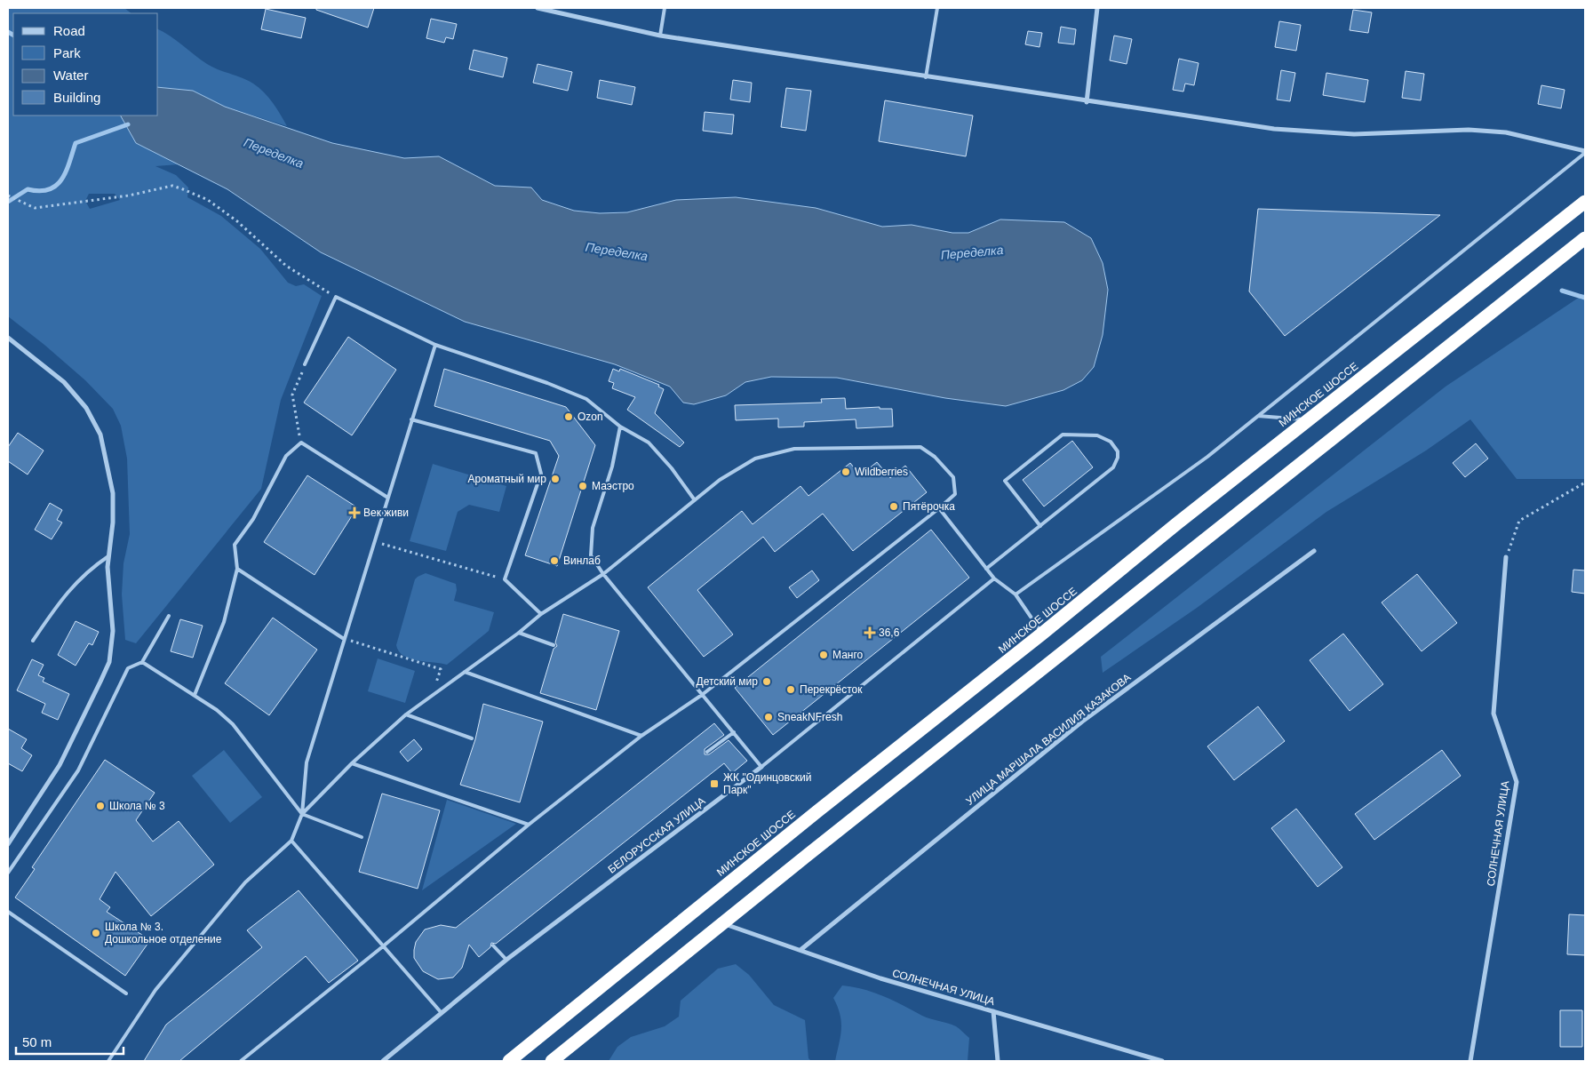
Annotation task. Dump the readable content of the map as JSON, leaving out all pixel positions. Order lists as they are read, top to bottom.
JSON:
{
  "streets": {
    "highway": ["МИНСКОЕ ШОССЕ"],
    "street": ["УЛИЦА МАРШАЛА ВАСИЛИЯ КАЗАКОВА", "СОЛНЕЧНАЯ УЛИЦА", "БЕЛОРУССКАЯ УЛИЦА"]
  },
  "crossings": [
    ["УЛИЦА МАРШАЛА ВАСИЛИЯ КАЗАКОВА", "СОЛНЕЧНАЯ УЛИЦА"]
  ],
  "water": ["Переделка"],
  "places": {
    "other": [
      "Ozon",
      "Wildberries",
      "Ароматный мир",
      "Маэстро",
      "Пятёрочка",
      "Винлаб",
      "Манго",
      "Детский мир",
      "Перекрёсток",
      "SneakNFresh",
      "Школа № 3",
      "Школа № 3. Дошкольное отделение"
    ],
    "health": ["Век живи", "36,6"],
    "transit": ["ЖК \"Одинцовский Парк\""]
  },
  "legend": [
    "Road",
    "Park",
    "Water",
    "Building"
  ],
  "scale_bar": "50 m"
}
